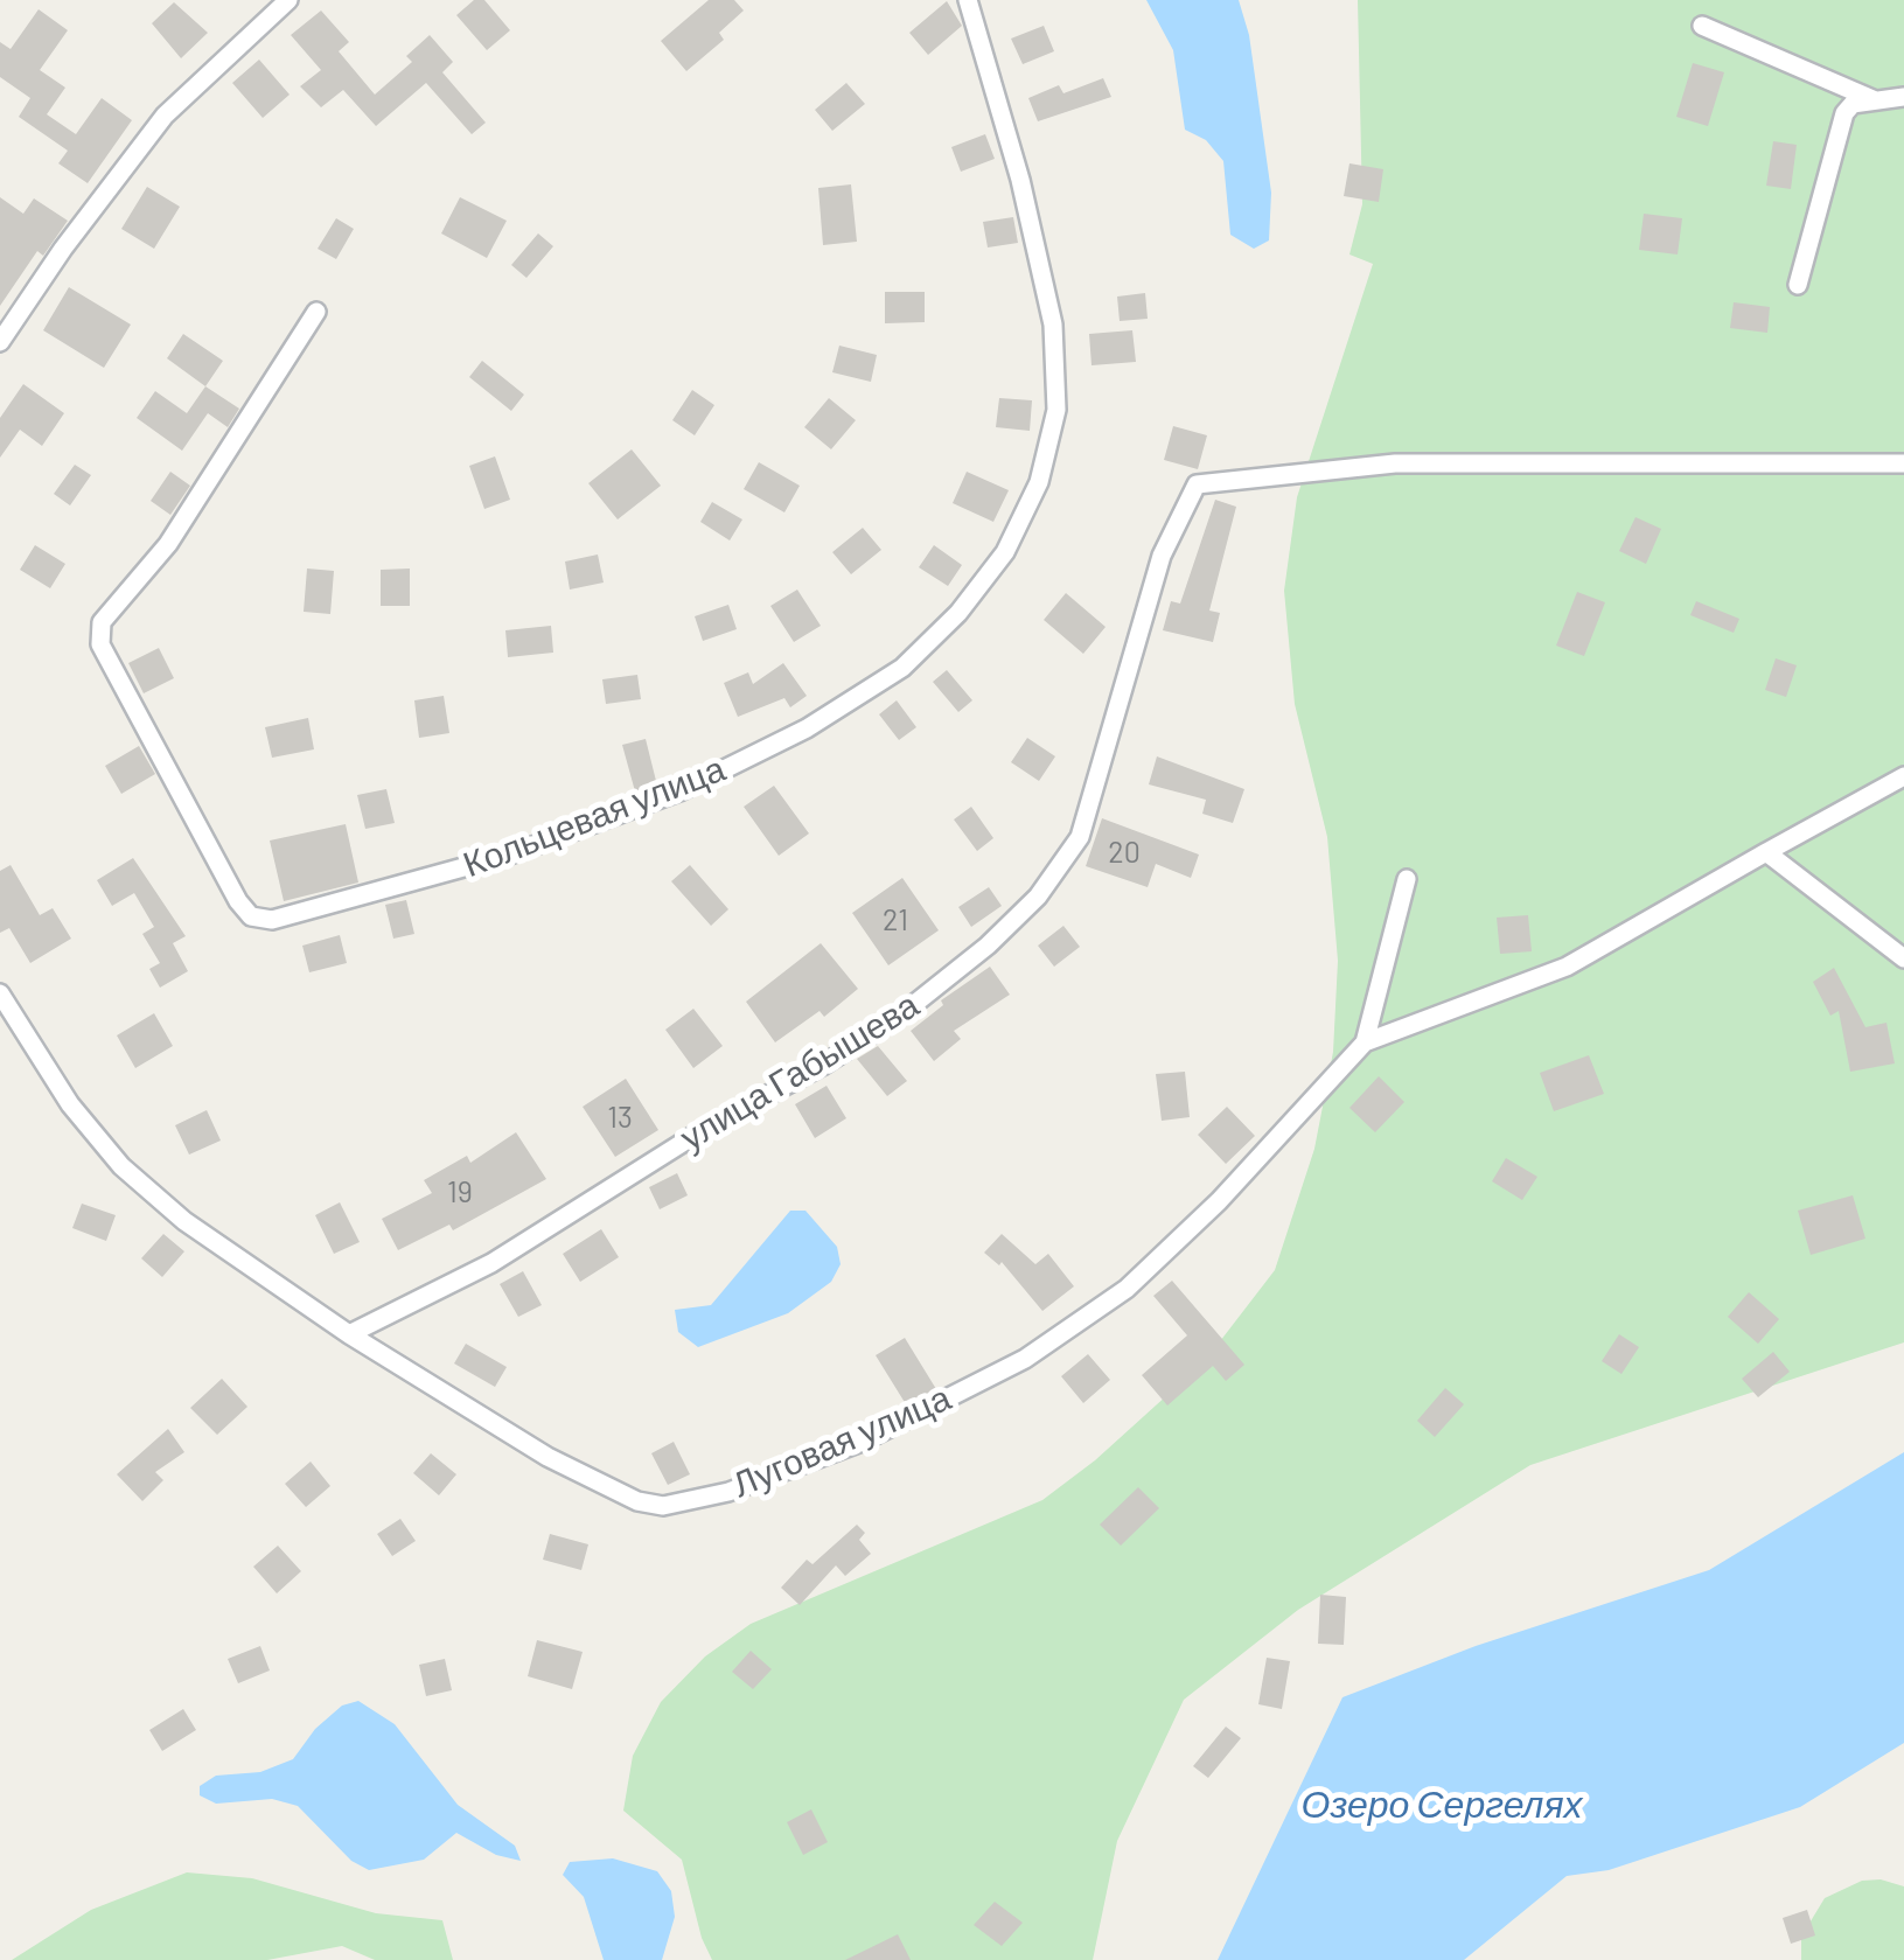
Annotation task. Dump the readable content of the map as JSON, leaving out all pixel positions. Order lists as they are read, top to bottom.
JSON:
{
  "streets": {
    "street": ["Кольцевая улица", "улица Габышева", "Луговая улица"]
  },
  "crossings": [
    ["улица Габышева", "Луговая улица"]
  ],
  "water": ["Озеро Сергелях"],
  "house_numbers": [
    "20",
    "21",
    "13",
    "19"
  ]
}
